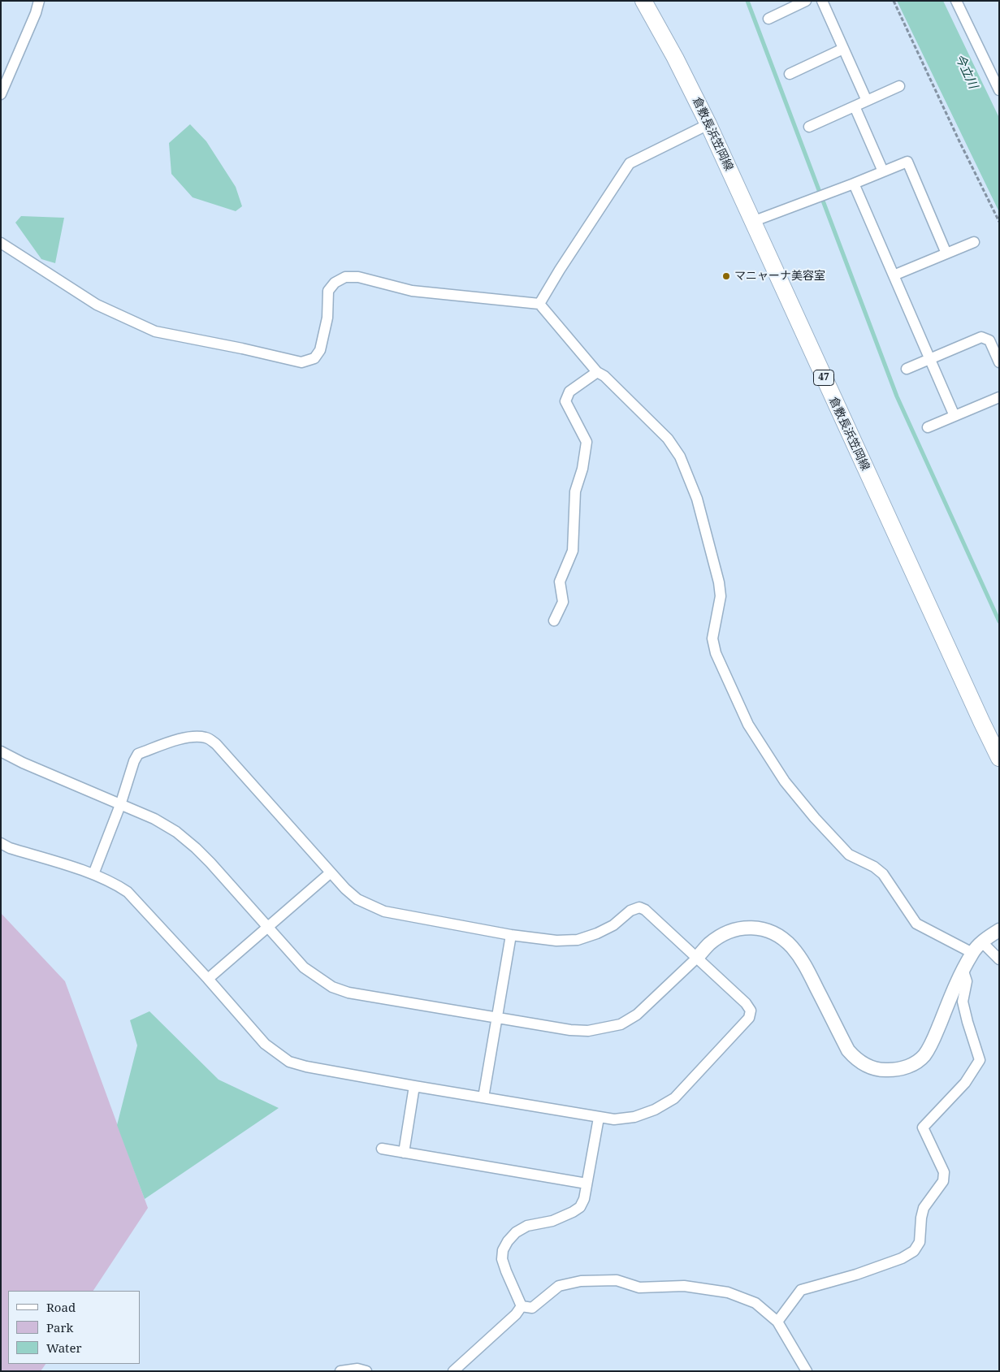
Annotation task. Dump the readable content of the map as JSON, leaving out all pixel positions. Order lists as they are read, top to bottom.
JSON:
{
  "streets": {
    "main road": ["倉敷長浜笠岡線", "47"]
  },
  "water": ["今立川"],
  "places": ["マニャーナ美容室"],
  "legend": ["Road", "Park", "Water"]
}
